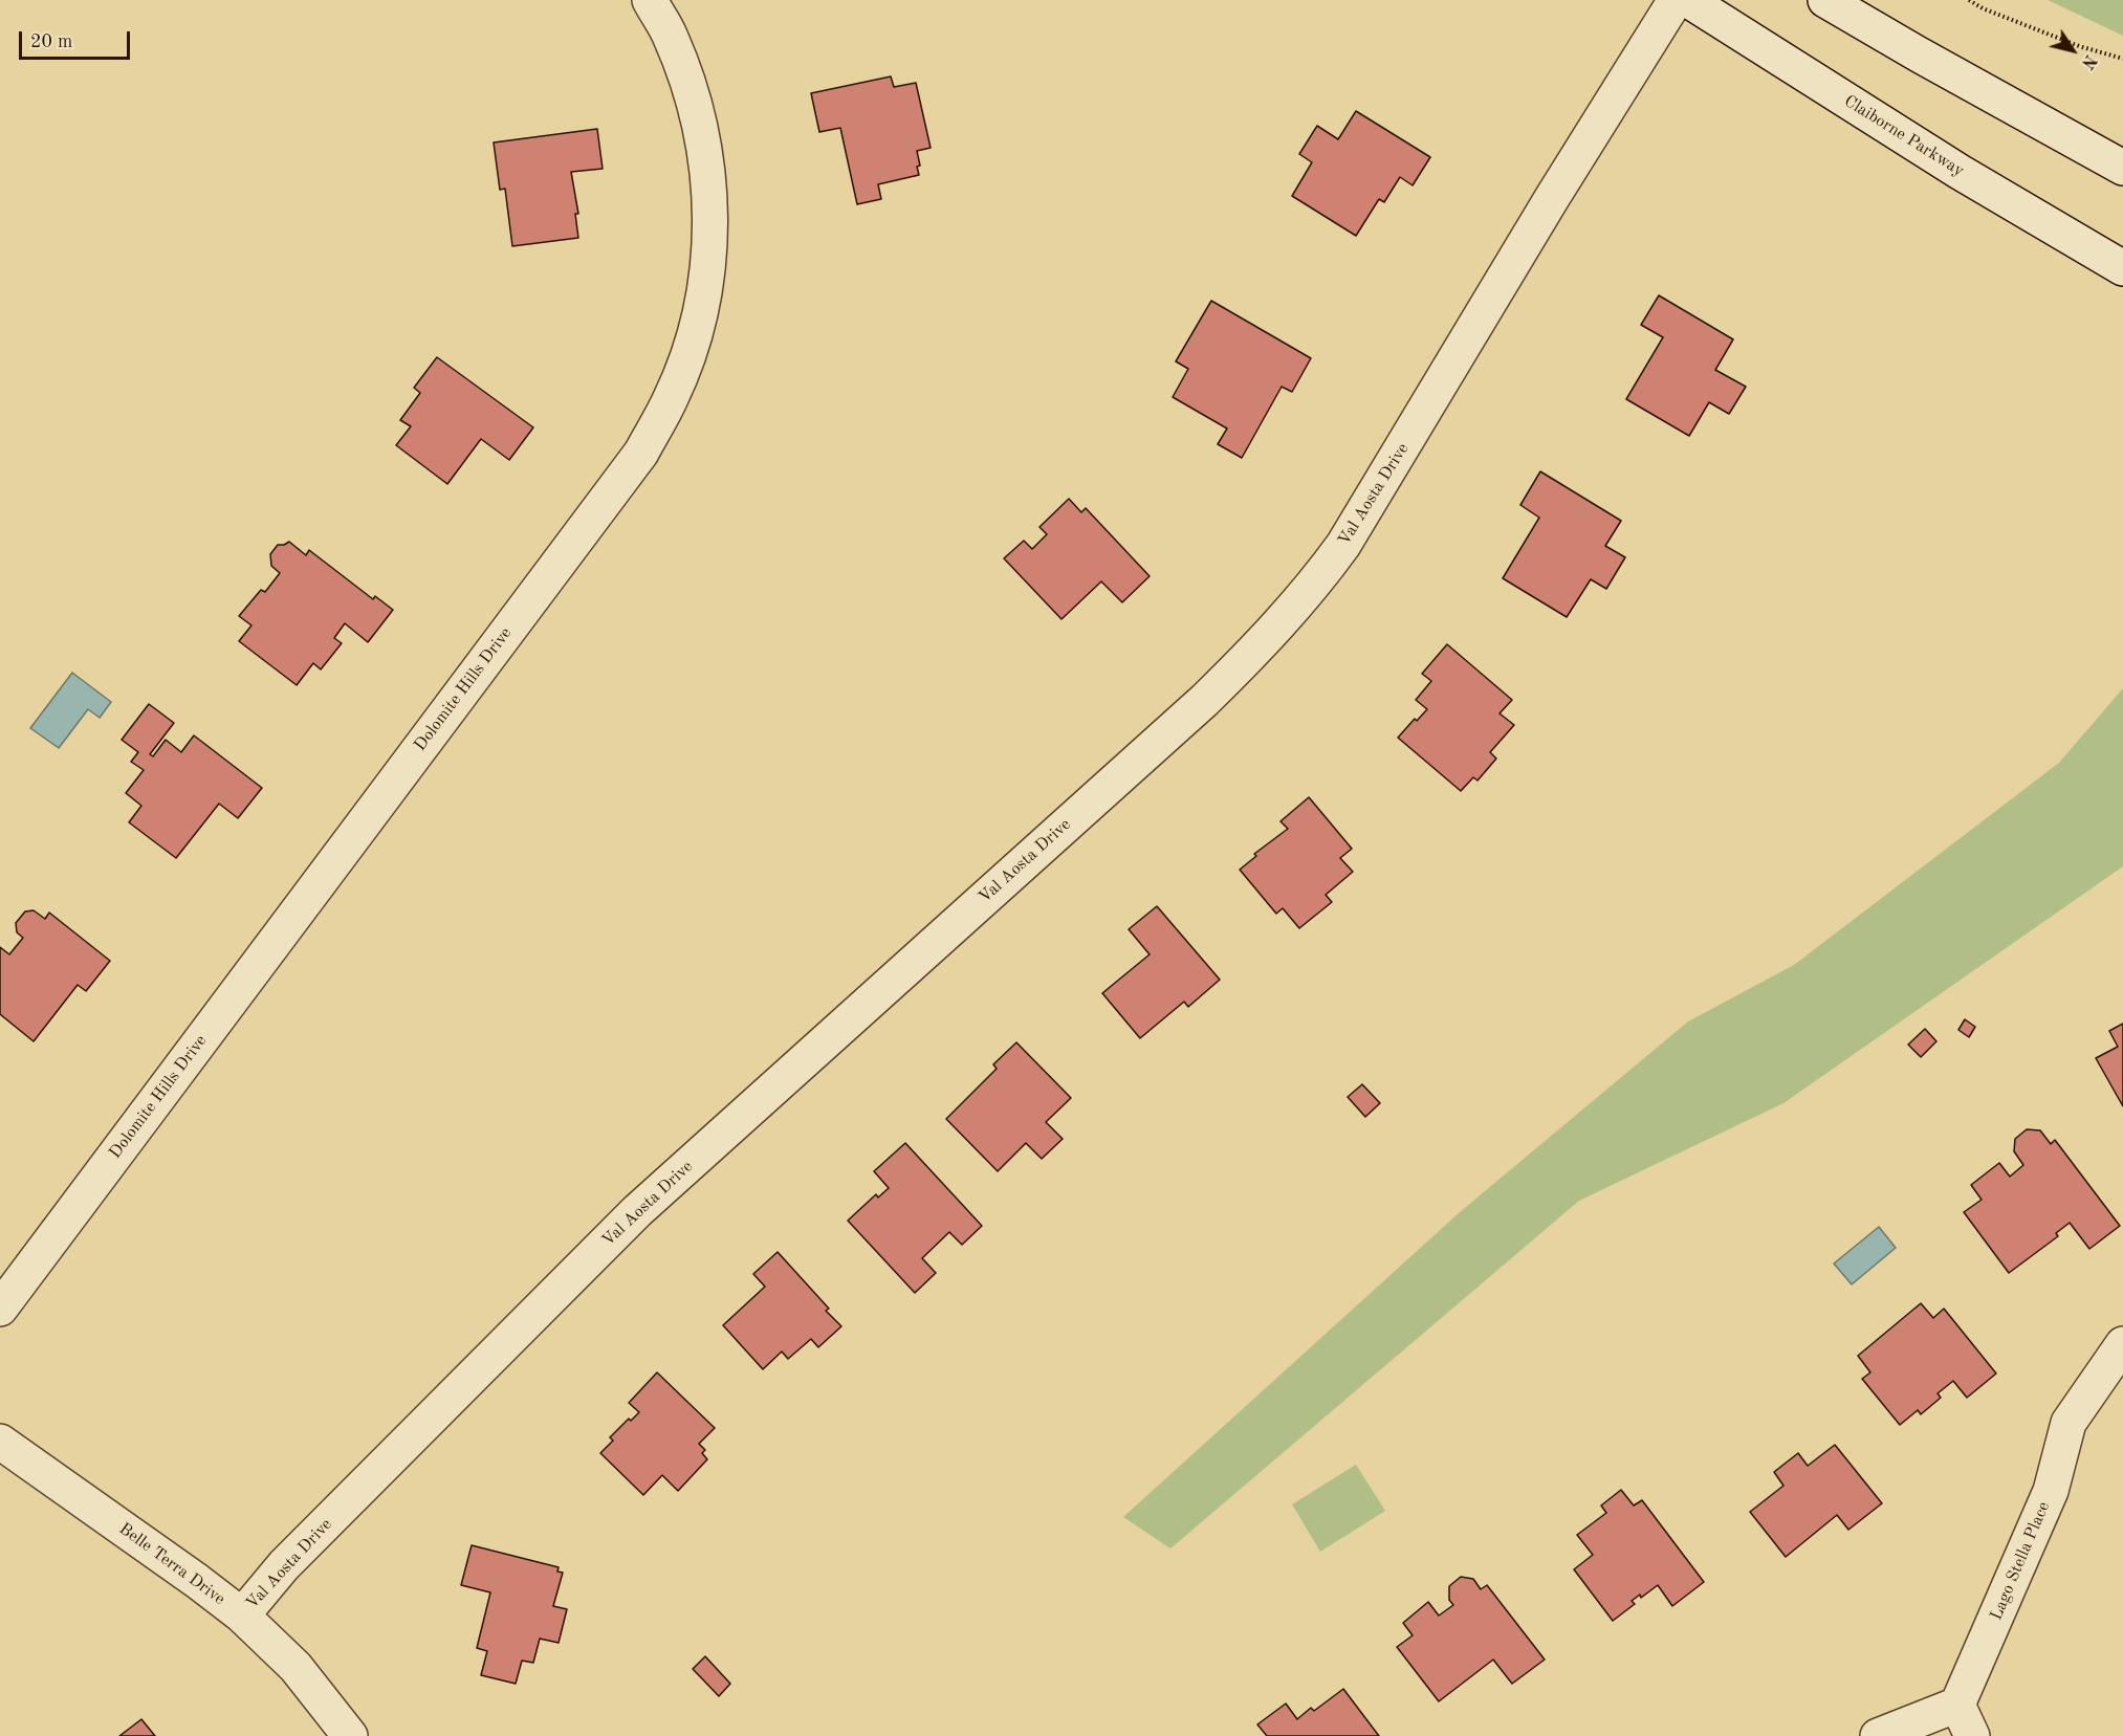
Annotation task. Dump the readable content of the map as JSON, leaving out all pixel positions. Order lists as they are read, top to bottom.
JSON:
{
  "streets": {
    "street": [
      "Claiborne Parkway",
      "Val Aosta Drive",
      "Dolomite Hills Drive",
      "Lago Stella Place",
      "Belle Terra Drive"
    ]
  },
  "crossings": [
    ["Val Aosta Drive", "Belle Terra Drive"]
  ],
  "scale_bar": "20 m",
  "north": "bottom right"
}
